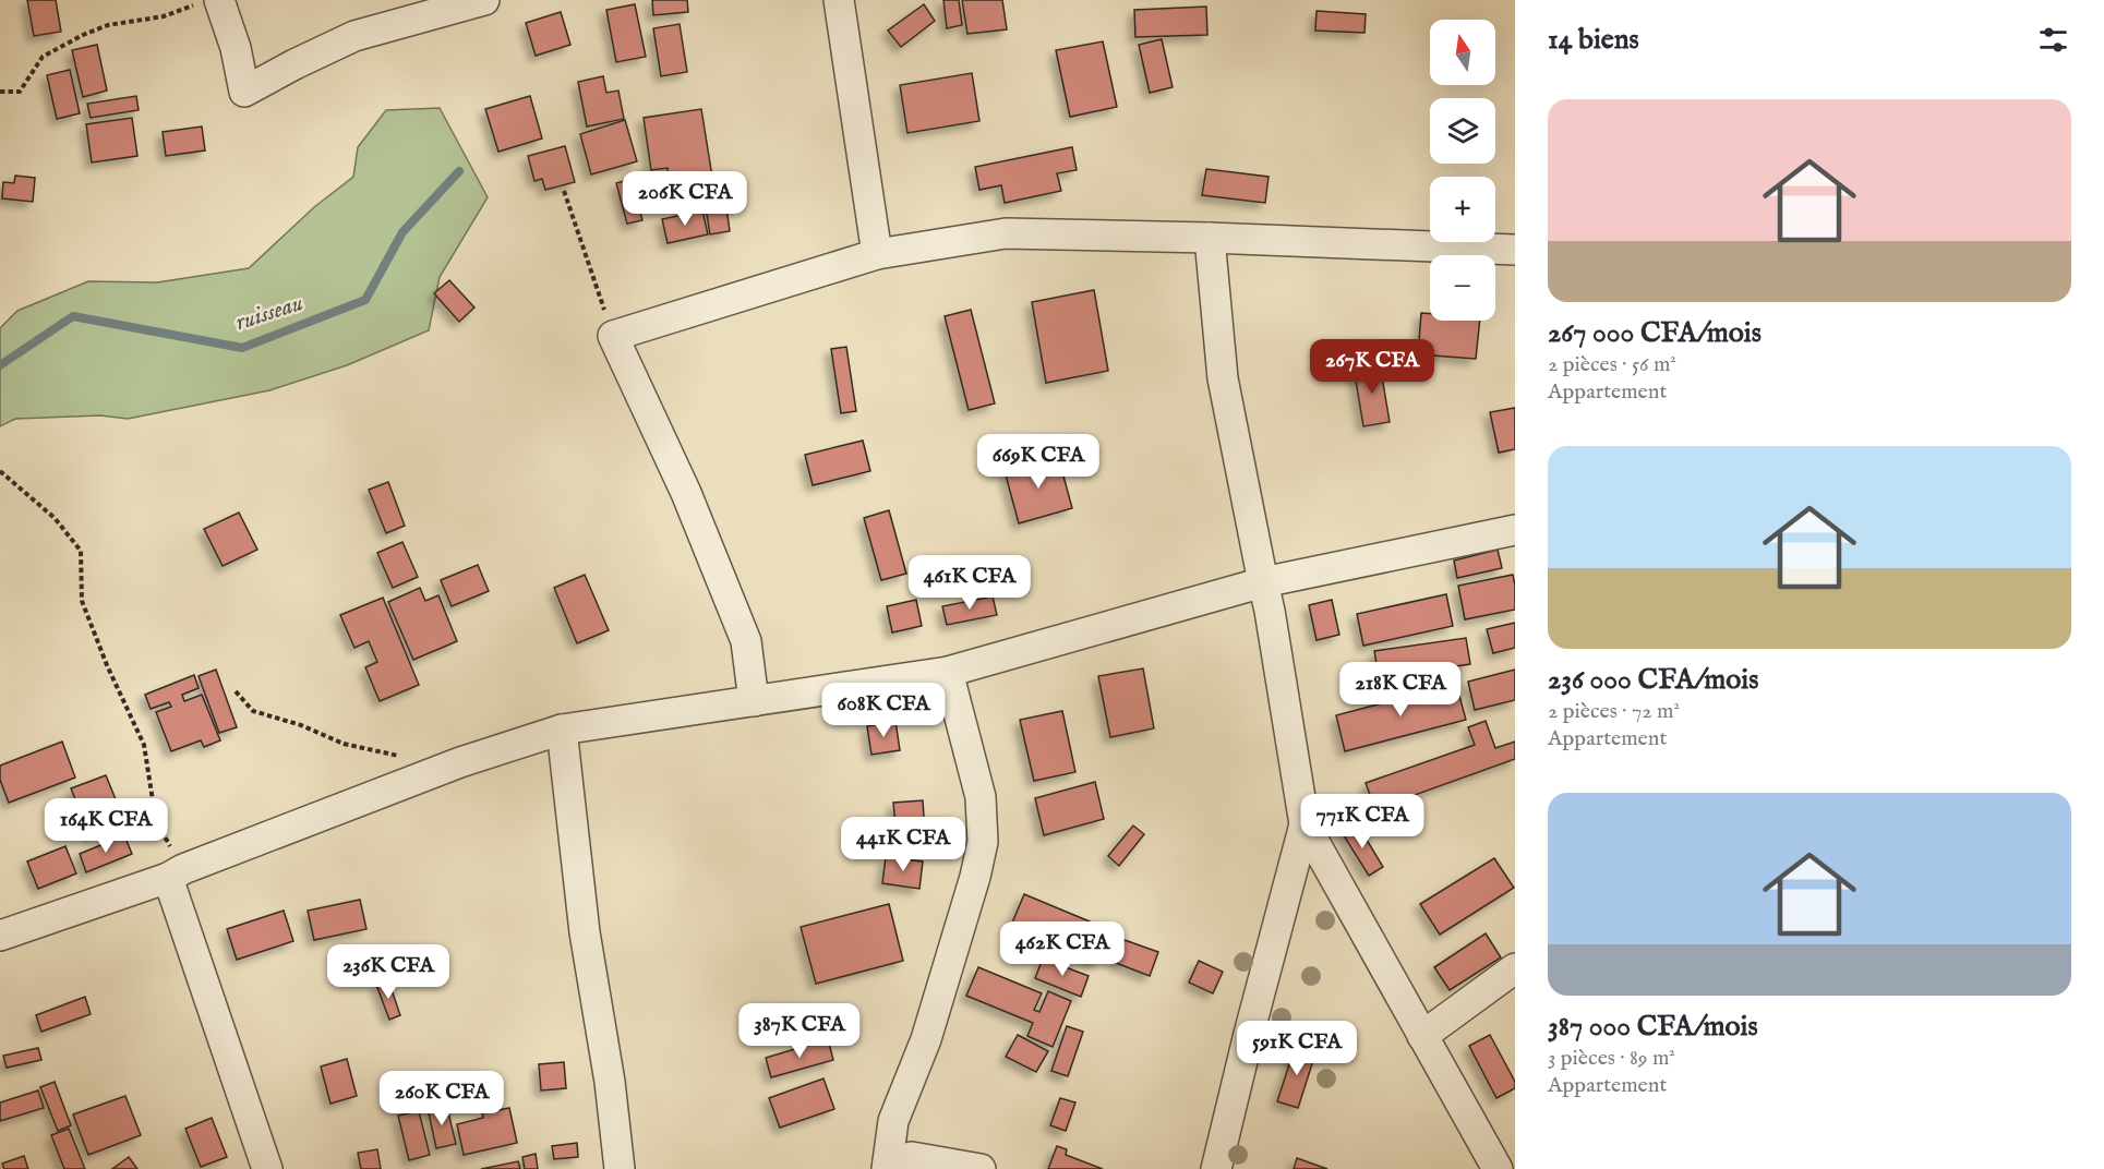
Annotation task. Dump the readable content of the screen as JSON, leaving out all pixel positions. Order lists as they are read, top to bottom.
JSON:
{
  "water": ["ruisseau"],
  "north": "top",
  "page": {
    "heading": "14 biens",
    "map_buttons": ["+", "−"],
    "list": [
      {
        "name": "267 000 CFA/mois",
        "note": "2 pièces · 56 m² · Appartement"
      },
      {
        "name": "236 000 CFA/mois",
        "note": "2 pièces · 72 m² · Appartement"
      },
      {
        "name": "387 000 CFA/mois",
        "note": "3 pièces · 89 m² · Appartement"
      }
    ],
    "price": [
      "206K CFA",
      "267K CFA",
      "669K CFA",
      "461K CFA",
      "218K CFA",
      "608K CFA",
      "771K CFA",
      "164K CFA",
      "441K CFA",
      "462K CFA",
      "236K CFA",
      "387K CFA",
      "591K CFA",
      "260K CFA"
    ]
  }
}
